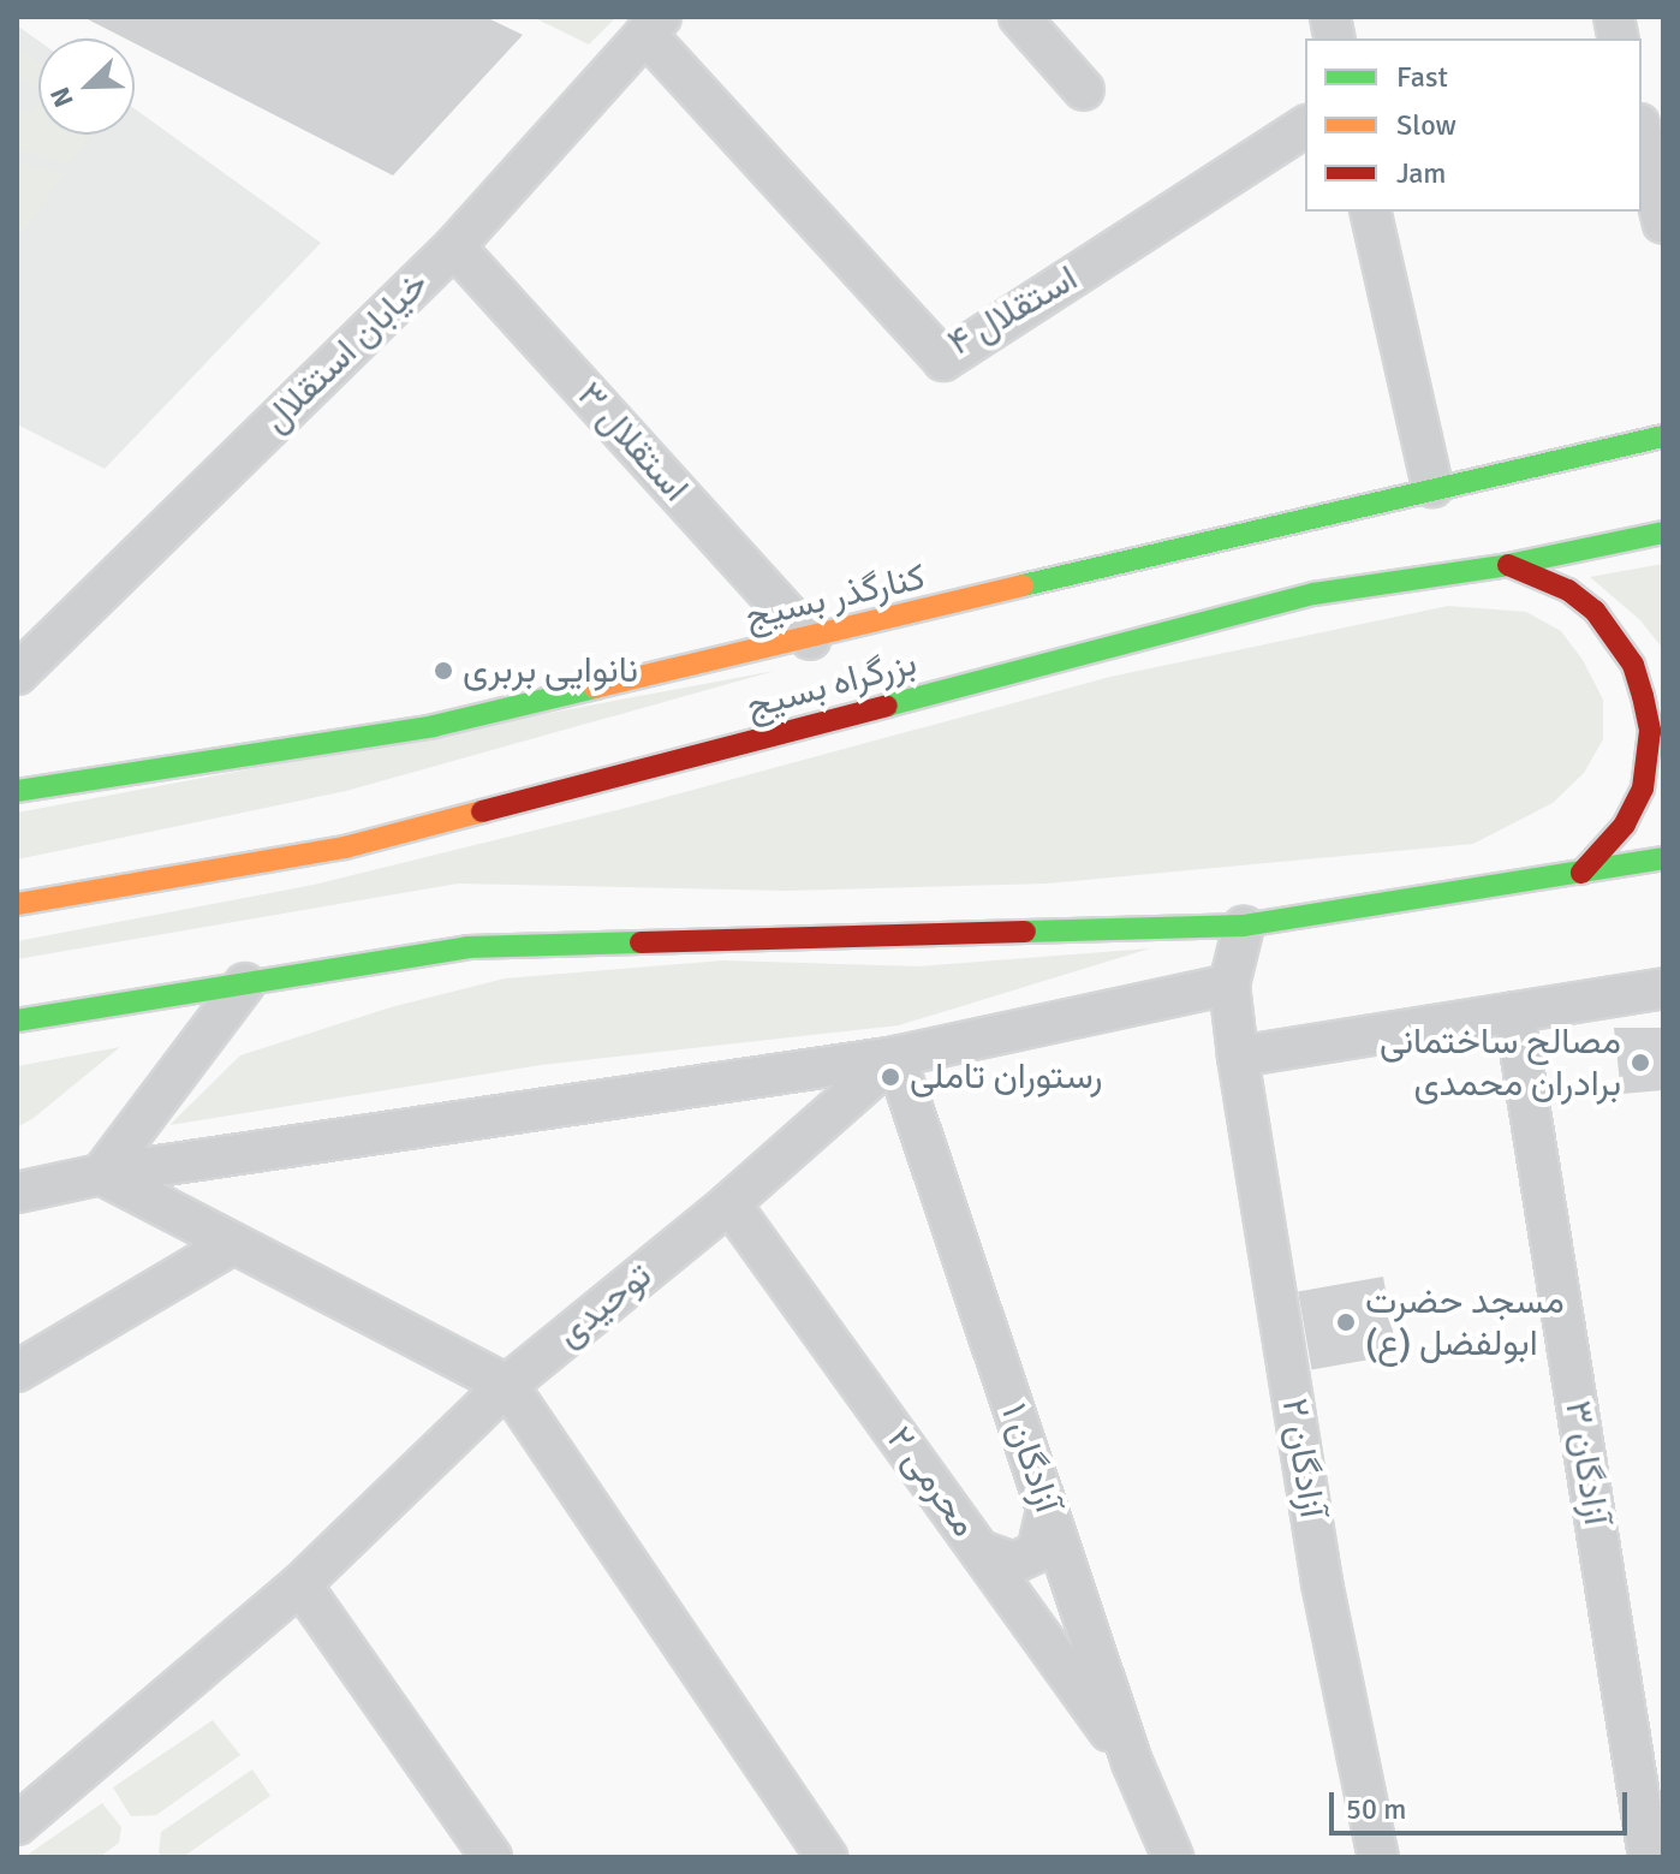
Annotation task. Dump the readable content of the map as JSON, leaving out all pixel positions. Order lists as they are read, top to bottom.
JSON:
{
  "streets": {
    "main road": ["کنارگذر بسیج", "بزرگراه بسیج"],
    "street": [
      "استقلال ۴",
      "خیابان استقلال",
      "استقلال ۳",
      "توحیدی",
      "آزادگان ۱",
      "آزادگان ۲",
      "آزادگان ۳",
      "محرمی ۲"
    ]
  },
  "crossings": [
    ["استقلال ۴", "خیابان استقلال"],
    ["خیابان استقلال", "استقلال ۳"],
    ["استقلال ۳", "کنارگذر بسیج"],
    ["توحیدی", "آزادگان ۱"],
    ["توحیدی", "آزادگان ۲"],
    ["توحیدی", "محرمی ۲"],
    ["آزادگان ۱", "محرمی ۲"]
  ],
  "places": [
    "نانوایی بربری",
    "مصالح ساختمانی برادران محمدی",
    "رستوران تاملی",
    "مسجد حضرت ابولفضل (ع)"
  ],
  "legend": ["Fast", "Slow", "Jam"],
  "scale_bar": "50 m",
  "north": "bottom left"
}
